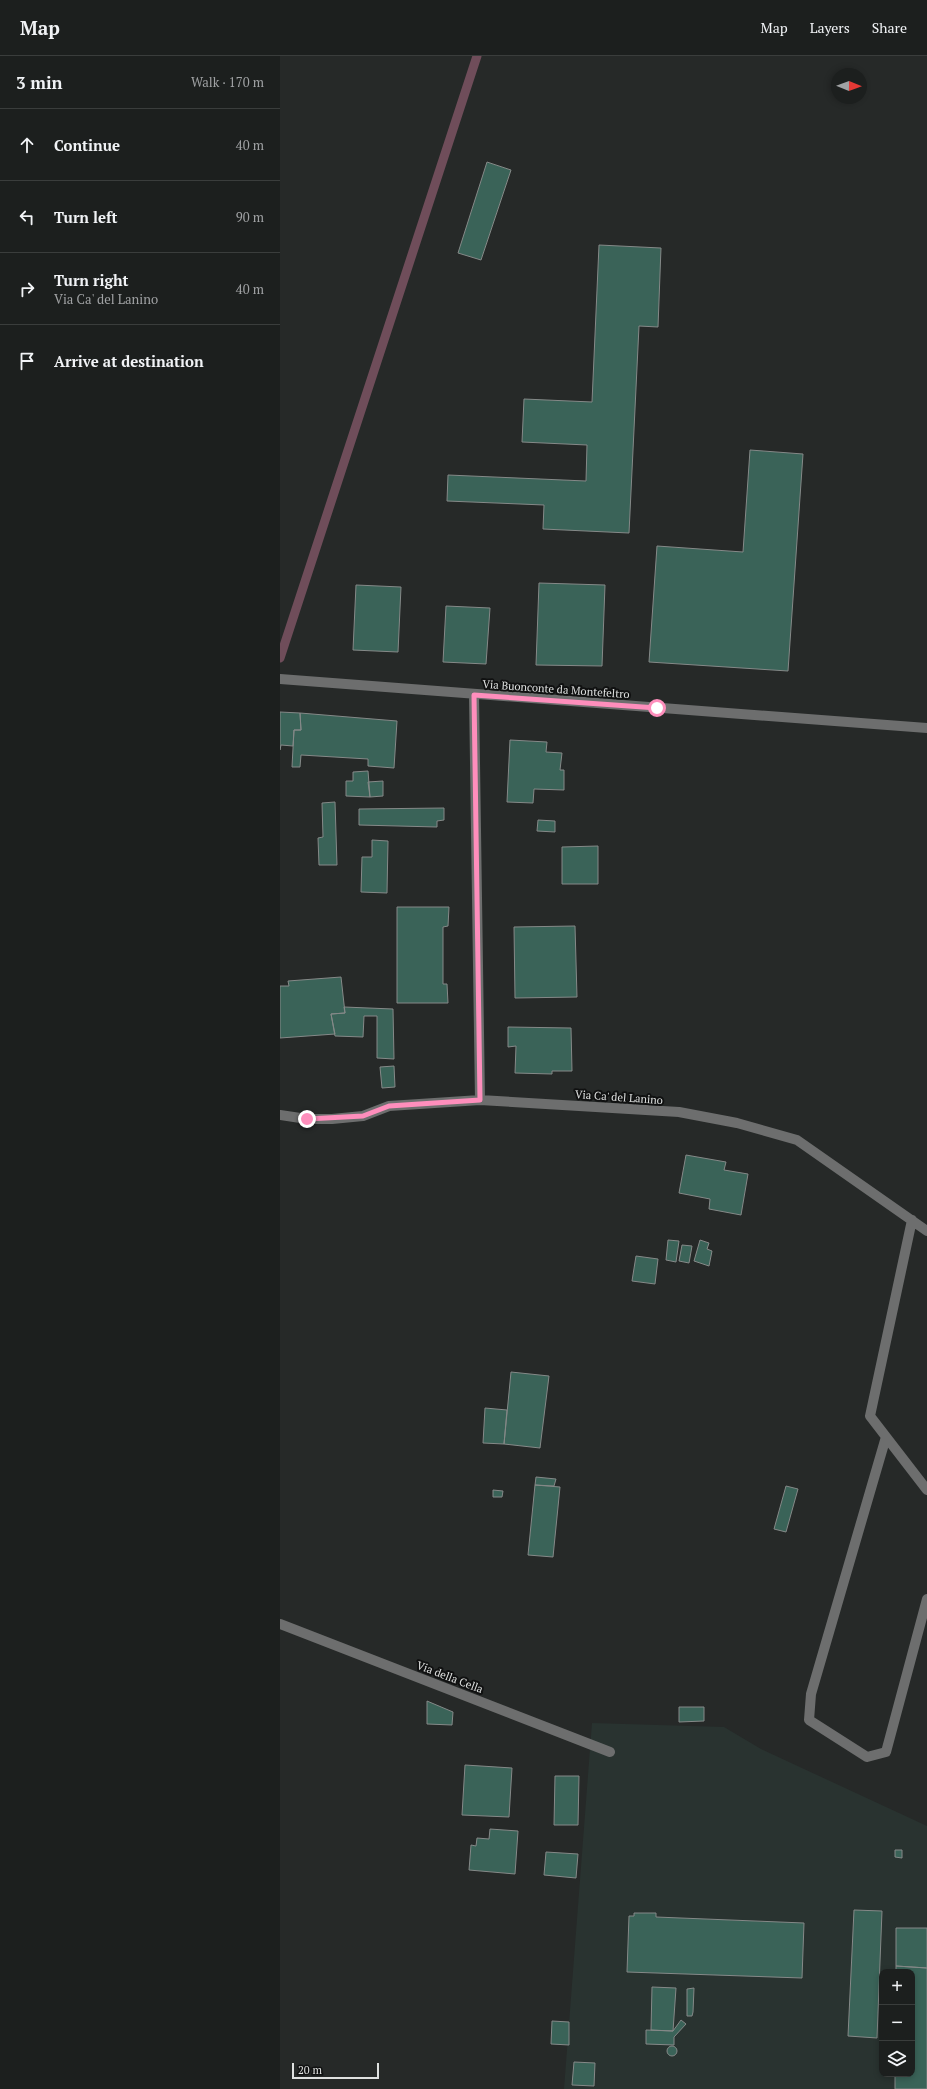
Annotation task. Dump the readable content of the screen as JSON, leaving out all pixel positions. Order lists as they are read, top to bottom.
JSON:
{
  "streets": {
    "street": ["Via Buonconte da Montefeltro", "Via Ca' del Lanino", "Via della Cella"]
  },
  "scale_bar": "20 m",
  "north": "right",
  "page": {
    "header": "Map",
    "nav": ["Map", "Layers", "Share"],
    "heading": ["3 min", "Walk · 170 m"],
    "list": [
      ["Continue", "40 m"],
      ["Turn left", "90 m"],
      ["Turn right", "Via Ca' del Lanino", "40 m"],
      "Arrive at destination"
    ],
    "map_buttons": ["+", "−"],
    "scale": "20 m"
  }
}
